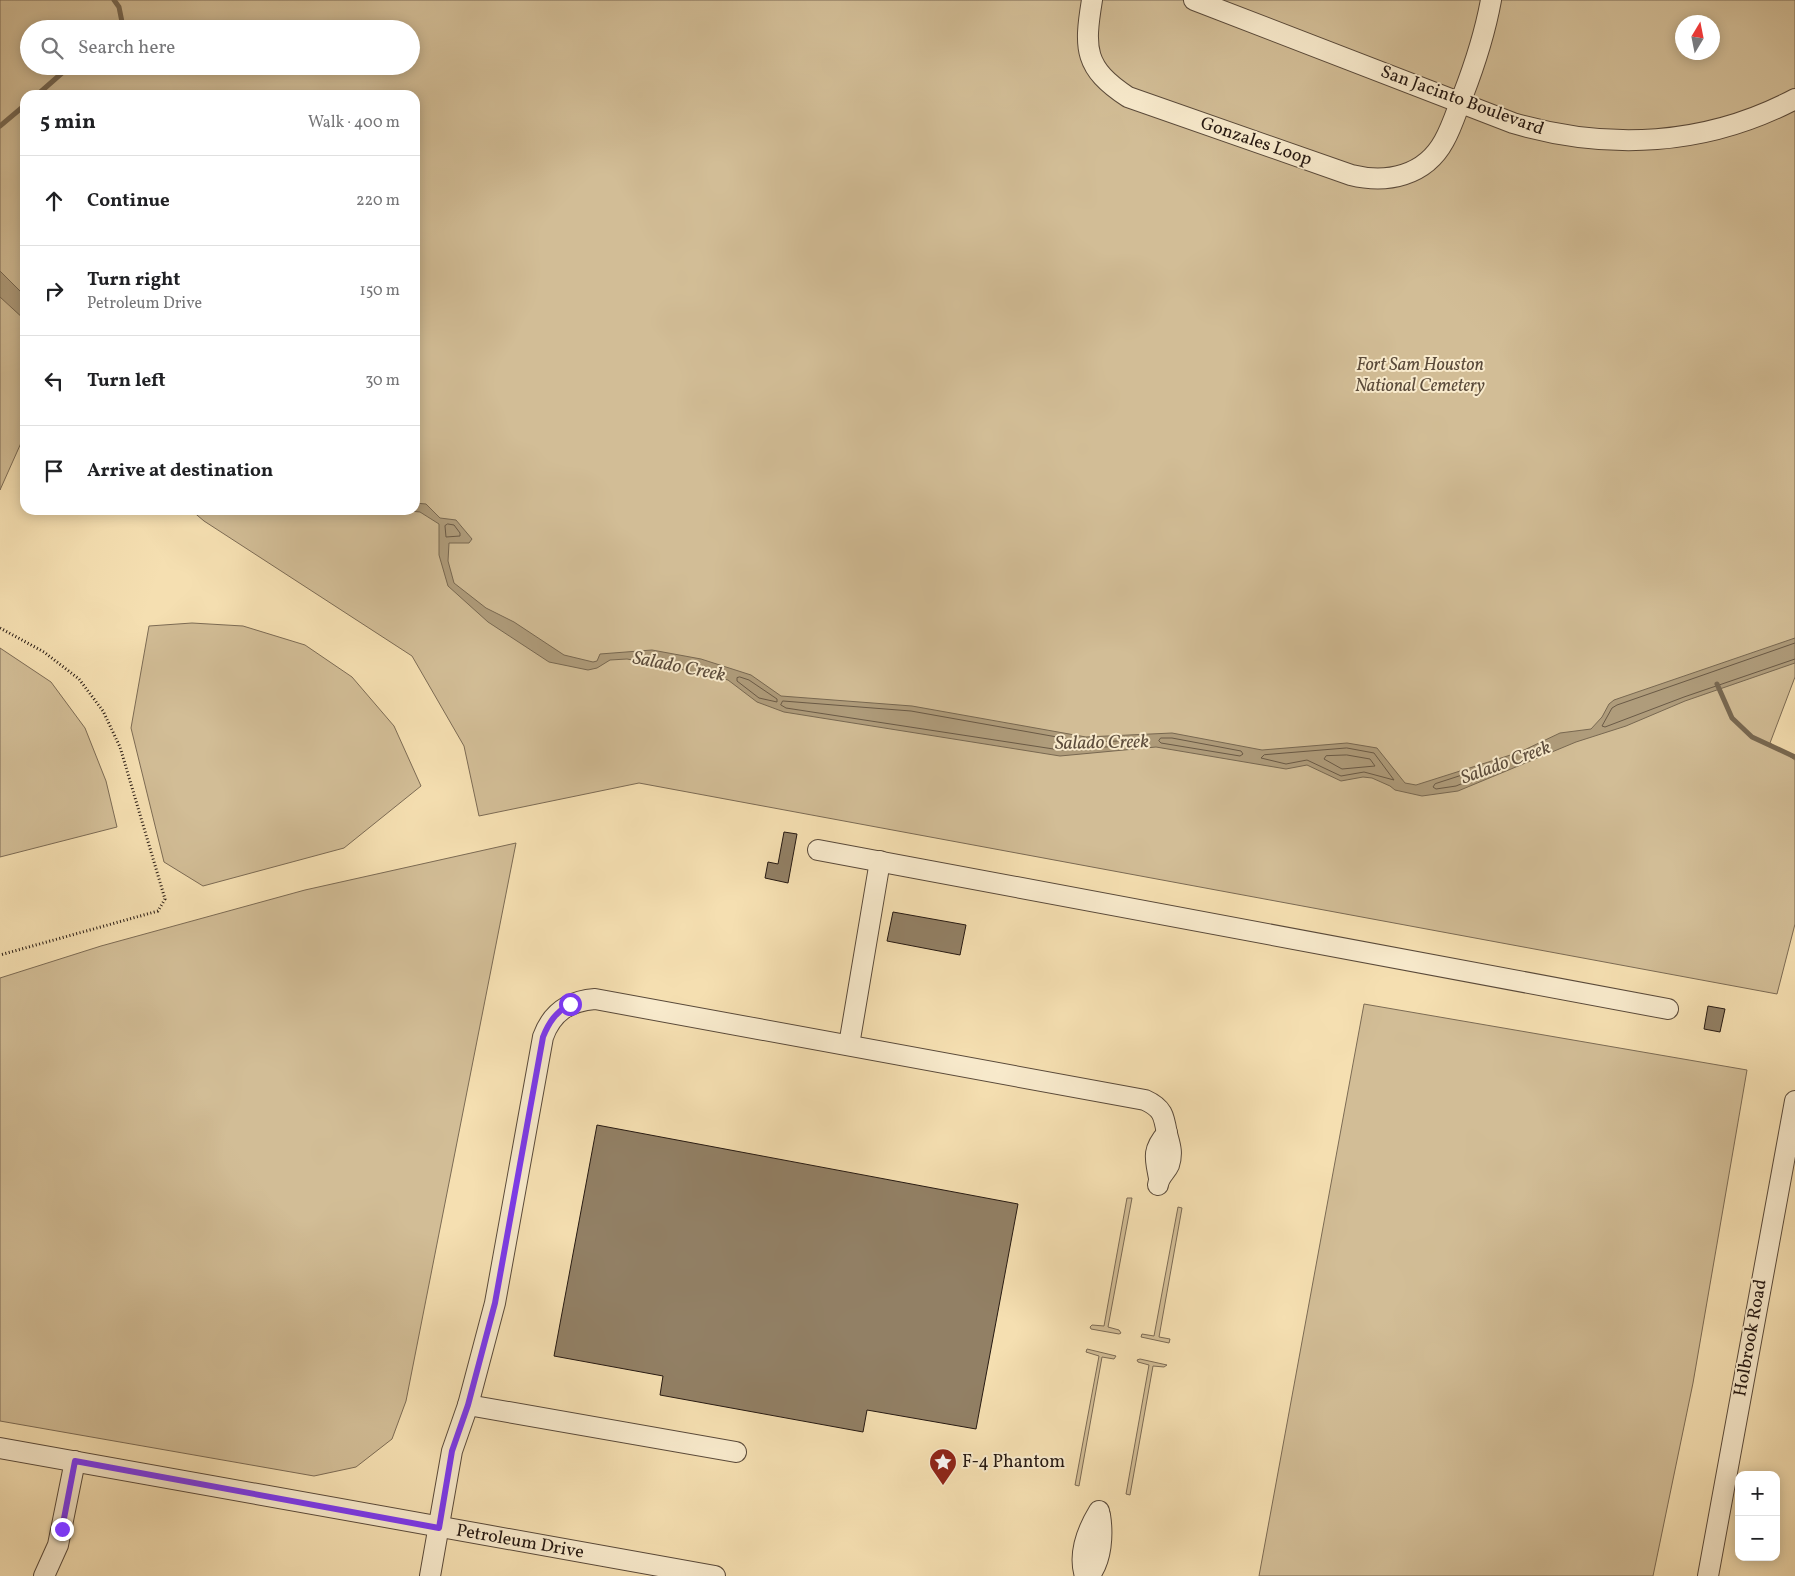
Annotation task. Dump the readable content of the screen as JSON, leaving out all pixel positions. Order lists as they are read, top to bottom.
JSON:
{
  "streets": {
    "street": [
      "San Jacinto Boulevard",
      "Gonzales Loop",
      "Holbrook Road",
      "Petroleum Drive"
    ]
  },
  "crossings": [
    ["San Jacinto Boulevard", "Gonzales Loop"]
  ],
  "water": ["Salado Creek"],
  "parks": ["Fort Sam Houston National Cemetery"],
  "places": {
    "place": ["F-4 Phantom"]
  },
  "north": "top",
  "page": {
    "search": "Search here",
    "heading": ["5 min", "Walk · 400 m"],
    "list": [
      ["Continue", "220 m"],
      ["Turn right", "Petroleum Drive", "150 m"],
      ["Turn left", "30 m"],
      "Arrive at destination"
    ],
    "map_buttons": ["+", "−"]
  }
}
